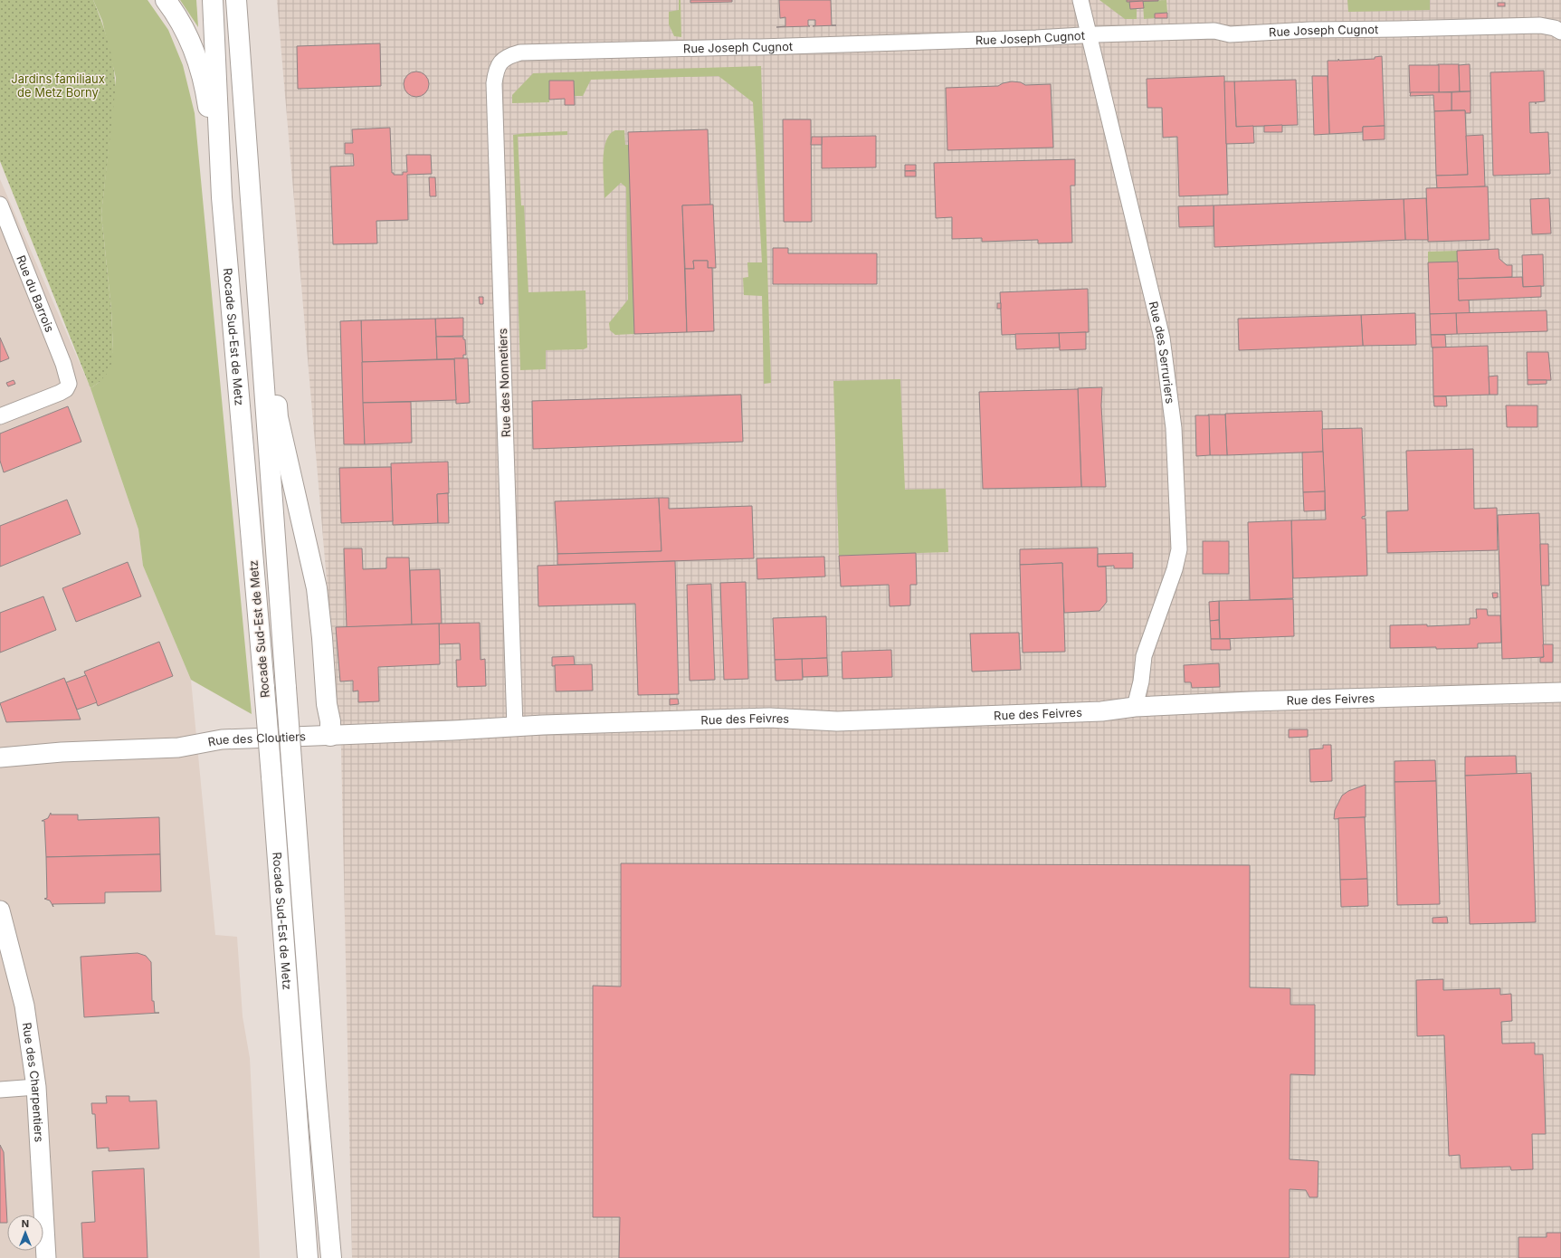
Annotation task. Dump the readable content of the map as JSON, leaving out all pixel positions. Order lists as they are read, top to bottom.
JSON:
{
  "streets": {
    "highway": ["Rocade Sud-Est de Metz"],
    "street": [
      "Rue Joseph Cugnot",
      "Rue du Barrois",
      "Rue des Serruriers",
      "Rue des Nonnetiers",
      "Rue des Feivres",
      "Rue des Cloutiers",
      "Rue des Charpentiers"
    ]
  },
  "crossings": [
    ["Rue Joseph Cugnot", "Rue des Serruriers"],
    ["Rue Joseph Cugnot", "Rue des Nonnetiers"],
    ["Rue des Serruriers", "Rue des Feivres"],
    ["Rue des Nonnetiers", "Rue des Feivres"],
    ["Rue des Nonnetiers", "Rue des Cloutiers"],
    ["Rue des Feivres", "Rue des Cloutiers"]
  ],
  "parks": ["Jardins familiaux de Metz Borny"],
  "north": "top"
}
